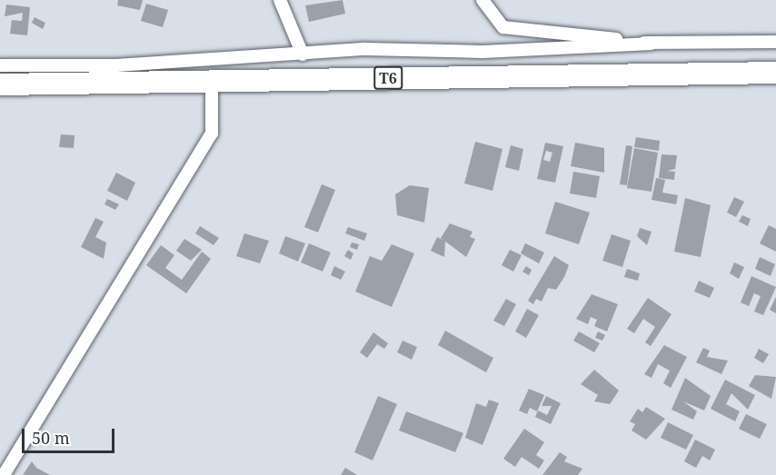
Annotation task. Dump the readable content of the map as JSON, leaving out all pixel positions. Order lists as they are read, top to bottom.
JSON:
{
  "streets": {
    "highway": ["T6"]
  },
  "scale_bar": "50 m"
}
